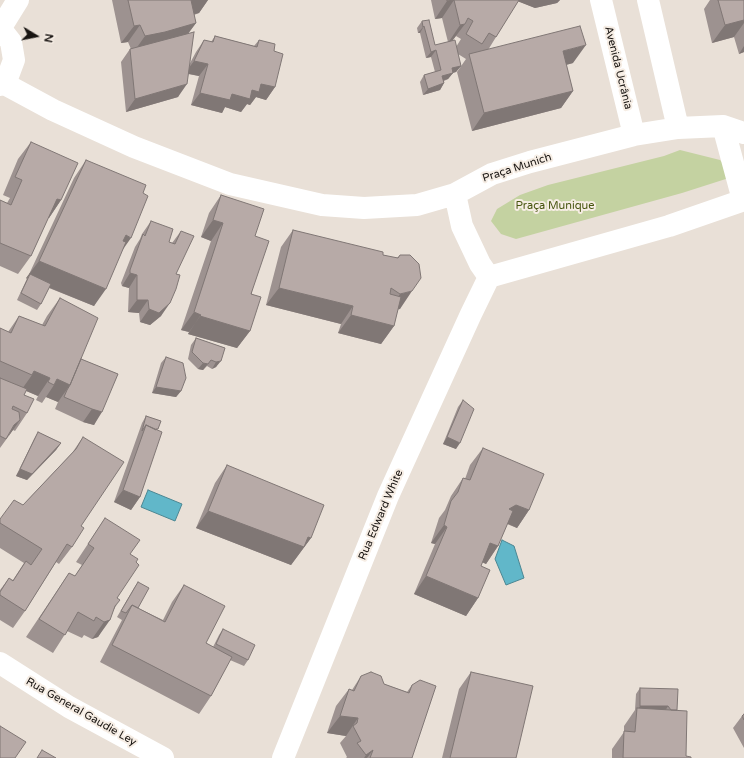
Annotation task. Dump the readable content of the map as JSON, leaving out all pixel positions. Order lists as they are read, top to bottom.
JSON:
{
  "streets": {
    "street": [
      "Avenida Ucrânia",
      "Praça Munich",
      "Rua Edward White",
      "Rua General Gaudie Ley"
    ]
  },
  "crossings": [
    ["Avenida Ucrânia", "Praça Munich"]
  ],
  "parks": ["Praça Munique"],
  "north": "right"
}
